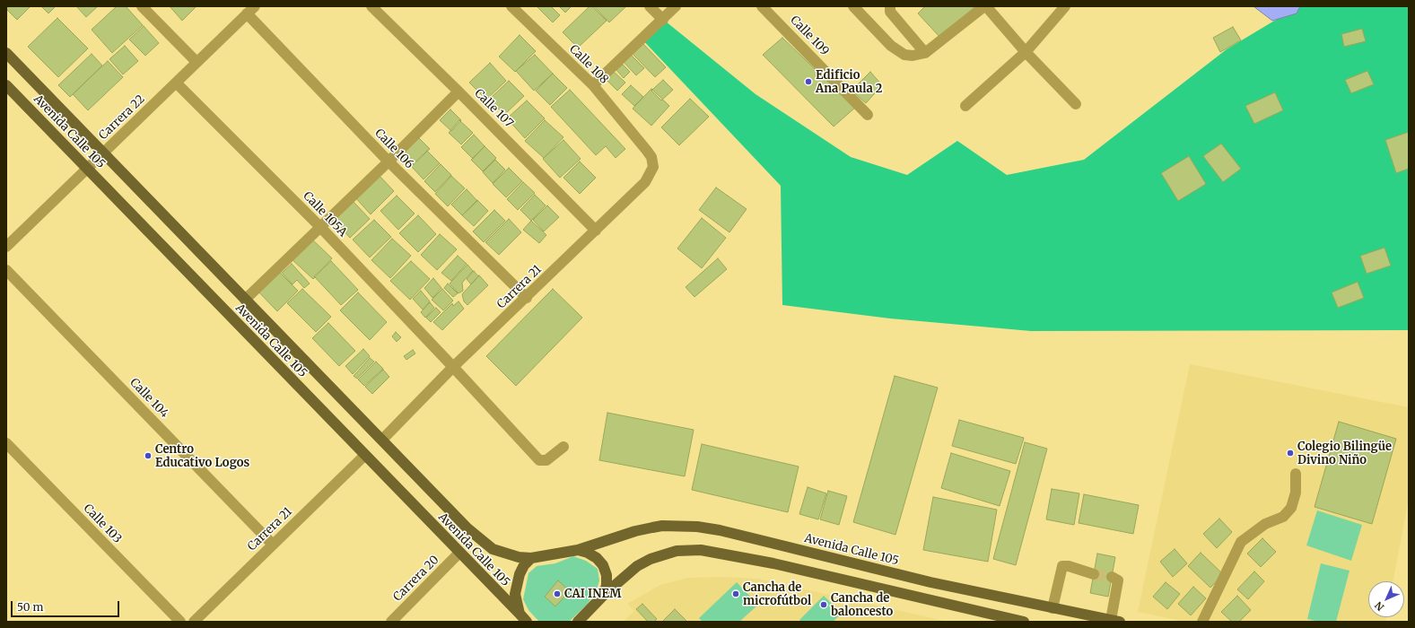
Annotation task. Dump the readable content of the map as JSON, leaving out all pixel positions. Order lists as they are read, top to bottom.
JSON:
{
  "streets": {
    "main road": ["Avenida Calle 105"],
    "street": [
      "Calle 109",
      "Calle 108",
      "Calle 107",
      "Carrera 22",
      "Calle 106",
      "Calle 105A",
      "Carrera 21",
      "Calle 104",
      "Calle 103",
      "Carrera 20"
    ]
  },
  "crossings": [
    ["Calle 108", "Carrera 21"],
    ["Calle 107", "Carrera 21"],
    ["Carrera 22", "Avenida Calle 105"],
    ["Carrera 22", "Calle 106"],
    ["Carrera 22", "Calle 105A"],
    ["Avenida Calle 105", "Carrera 21"],
    ["Avenida Calle 105", "Carrera 20"],
    ["Calle 106", "Carrera 21"],
    ["Calle 105A", "Carrera 21"],
    ["Carrera 21", "Calle 104"]
  ],
  "places": [
    "Edificio Ana Paula 2",
    "Colegio Bilingüe Divino Niño",
    "Centro Educativo Logos",
    "CAI INEM",
    "Cancha de microfútbol",
    "Cancha de baloncesto"
  ],
  "scale_bar": "50 m",
  "north": "bottom left"
}
